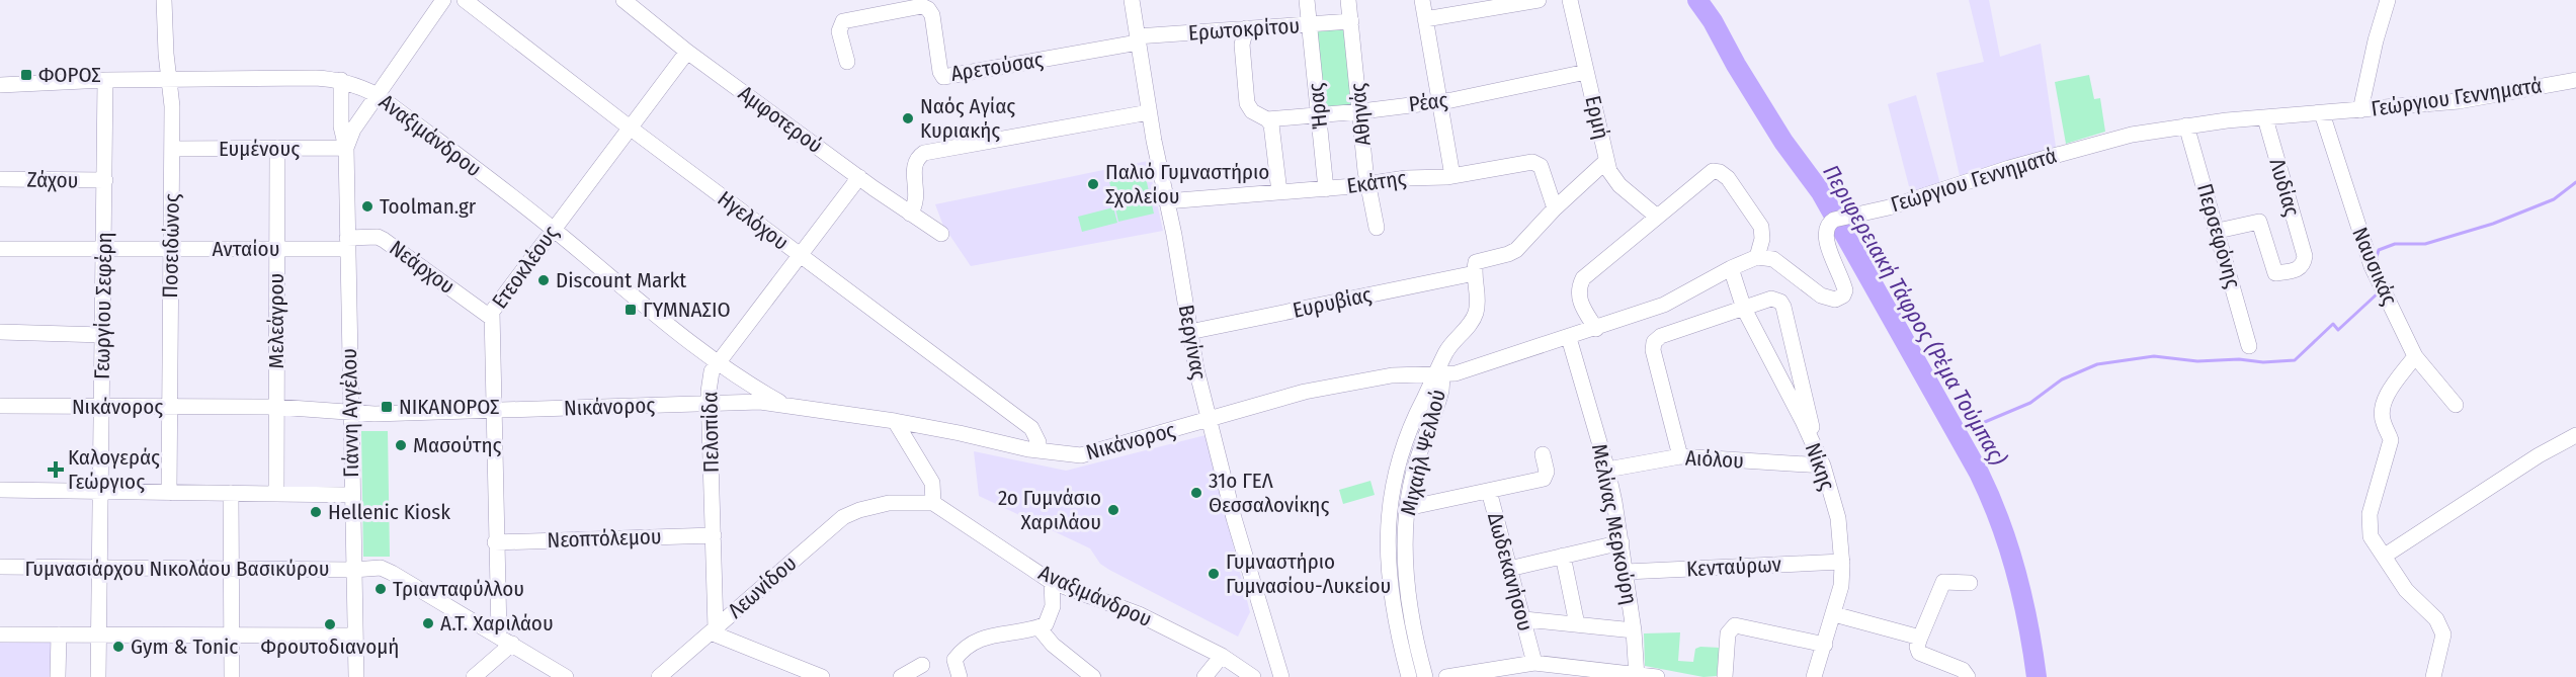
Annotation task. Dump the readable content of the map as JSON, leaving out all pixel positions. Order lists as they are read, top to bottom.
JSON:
{
  "streets": {
    "street": [
      "Ερωτοκρίτου",
      "Αρετούσας",
      "Γεώργιου Γεννηματά",
      "Ρέας",
      "Ήρας",
      "Αθηνάς",
      "Ερμή",
      "Αμφοτερού",
      "Αναξιμάνδρου",
      "Ευμένους",
      "Ζάχου",
      "Εκάτης",
      "Λυδίας",
      "Ηγελόχου",
      "Περσεφόνης",
      "Ποσειδώνος",
      "Ανταίου",
      "Ναυσικάς",
      "Νεάρχου",
      "Ετεοκλέους",
      "Ευρυβίας",
      "Γεωργίου Σεφέρη",
      "Μελεάγρου",
      "Βεργίνας",
      "Νικάνορος",
      "Γιάννη Αγγέλου",
      "Πελοπίδα",
      "Μιχαήλ Ψελλού",
      "Αιόλου",
      "Νίκης",
      "Μελίνας Μερκούρη",
      "Νεοπτόλεμου",
      "Κενταύρων",
      "Γυμνασιάρχου Νικολάου Βασικύρου",
      "Δωδεκανήσου",
      "Λεωνίδου"
    ]
  },
  "crossings": [
    ["Ερωτοκρίτου", "Αρετούσας"],
    ["Ερωτοκρίτου", "Ήρας"],
    ["Ερωτοκρίτου", "Αθηνάς"],
    ["Ερωτοκρίτου", "Βεργίνας"],
    ["Αρετούσας", "Βεργίνας"],
    ["Γεώργιου Γεννηματά", "Λυδίας"],
    ["Γεώργιου Γεννηματά", "Περσεφόνης"],
    ["Γεώργιου Γεννηματά", "Ναυσικάς"],
    ["Ρέας", "Ήρας"],
    ["Ρέας", "Αθηνάς"],
    ["Ρέας", "Ερμή"],
    ["Ήρας", "Εκάτης"],
    ["Αθηνάς", "Εκάτης"],
    ["Αμφοτερού", "Ετεοκλέους"],
    ["Αμφοτερού", "Πελοπίδα"],
    ["Αναξιμάνδρου", "Ποσειδώνος"],
    ["Αναξιμάνδρου", "Ετεοκλέους"],
    ["Αναξιμάνδρου", "Γεωργίου Σεφέρη"],
    ["Αναξιμάνδρου", "Νικάνορος"],
    ["Αναξιμάνδρου", "Γιάννη Αγγέλου"],
    ["Αναξιμάνδρου", "Πελοπίδα"],
    ["Αναξιμάνδρου", "Λεωνίδου"],
    ["Ευμένους", "Ποσειδώνος"],
    ["Ευμένους", "Μελεάγρου"],
    ["Ευμένους", "Γιάννη Αγγέλου"],
    ["Ζάχου", "Γεωργίου Σεφέρη"],
    ["Εκάτης", "Βεργίνας"],
    ["Λυδίας", "Περσεφόνης"],
    ["Ηγελόχου", "Ετεοκλέους"],
    ["Ηγελόχου", "Πελοπίδα"],
    ["Ποσειδώνος", "Ανταίου"],
    ["Ποσειδώνος", "Νικάνορος"],
    ["Ανταίου", "Νεάρχου"],
    ["Ανταίου", "Γεωργίου Σεφέρη"],
    ["Ανταίου", "Μελεάγρου"],
    ["Ανταίου", "Γιάννη Αγγέλου"],
    ["Νεάρχου", "Ετεοκλέους"],
    ["Νεάρχου", "Γιάννη Αγγέλου"],
    ["Ετεοκλέους", "Νικάνορος"],
    ["Ετεοκλέους", "Νεοπτόλεμου"],
    ["Ετεοκλέους", "Γυμνασιάρχου Νικολάου Βασικύρου"],
    ["Ευρυβίας", "Βεργίνας"],
    ["Ευρυβίας", "Μιχαήλ Ψελλού"],
    ["Γεωργίου Σεφέρη", "Νικάνορος"],
    ["Γεωργίου Σεφέρη", "Γυμνασιάρχου Νικολάου Βασικύρου"],
    ["Μελεάγρου", "Νικάνορος"],
    ["Βεργίνας", "Νικάνορος"],
    ["Νικάνορος", "Γιάννη Αγγέλου"],
    ["Νικάνορος", "Πελοπίδα"],
    ["Γιάννη Αγγέλου", "Γυμνασιάρχου Νικολάου Βασικύρου"],
    ["Πελοπίδα", "Νεοπτόλεμου"],
    ["Πελοπίδα", "Λεωνίδου"],
    ["Μιχαήλ Ψελλού", "Δωδεκανήσου"],
    ["Αιόλου", "Νίκης"],
    ["Αιόλου", "Μελίνας Μερκούρη"],
    ["Νίκης", "Κενταύρων"],
    ["Μελίνας Μερκούρη", "Κενταύρων"]
  ],
  "water": ["Περιφερειακή Τάφρος (Ρέμα Τούμπας)"],
  "places": {
    "transit": ["ΦΟΡΟΣ", "ΓΥΜΝΑΣΙΟ", "ΝΙΚΑΝΟΡΟΣ"],
    "other": [
      "Ναός Αγίας Κυριακής",
      "Παλιό Γυμναστήριο Σχολείου",
      "Toolman.gr",
      "Discount Markt",
      "Μασούτης",
      "31ο ΓΕΛ Θεσσαλονίκης",
      "2ο Γυμνάσιο Χαριλάου",
      "Hellenic Kiosk",
      "Γυμναστήριο Γυμνασίου-Λυκείου",
      "Τριανταφύλλου",
      "Α.Τ. Χαριλάου",
      "Φρουτοδιανομή",
      "Gym & Tonic"
    ],
    "health": ["Καλογεράς Γεώργιος"]
  }
}
